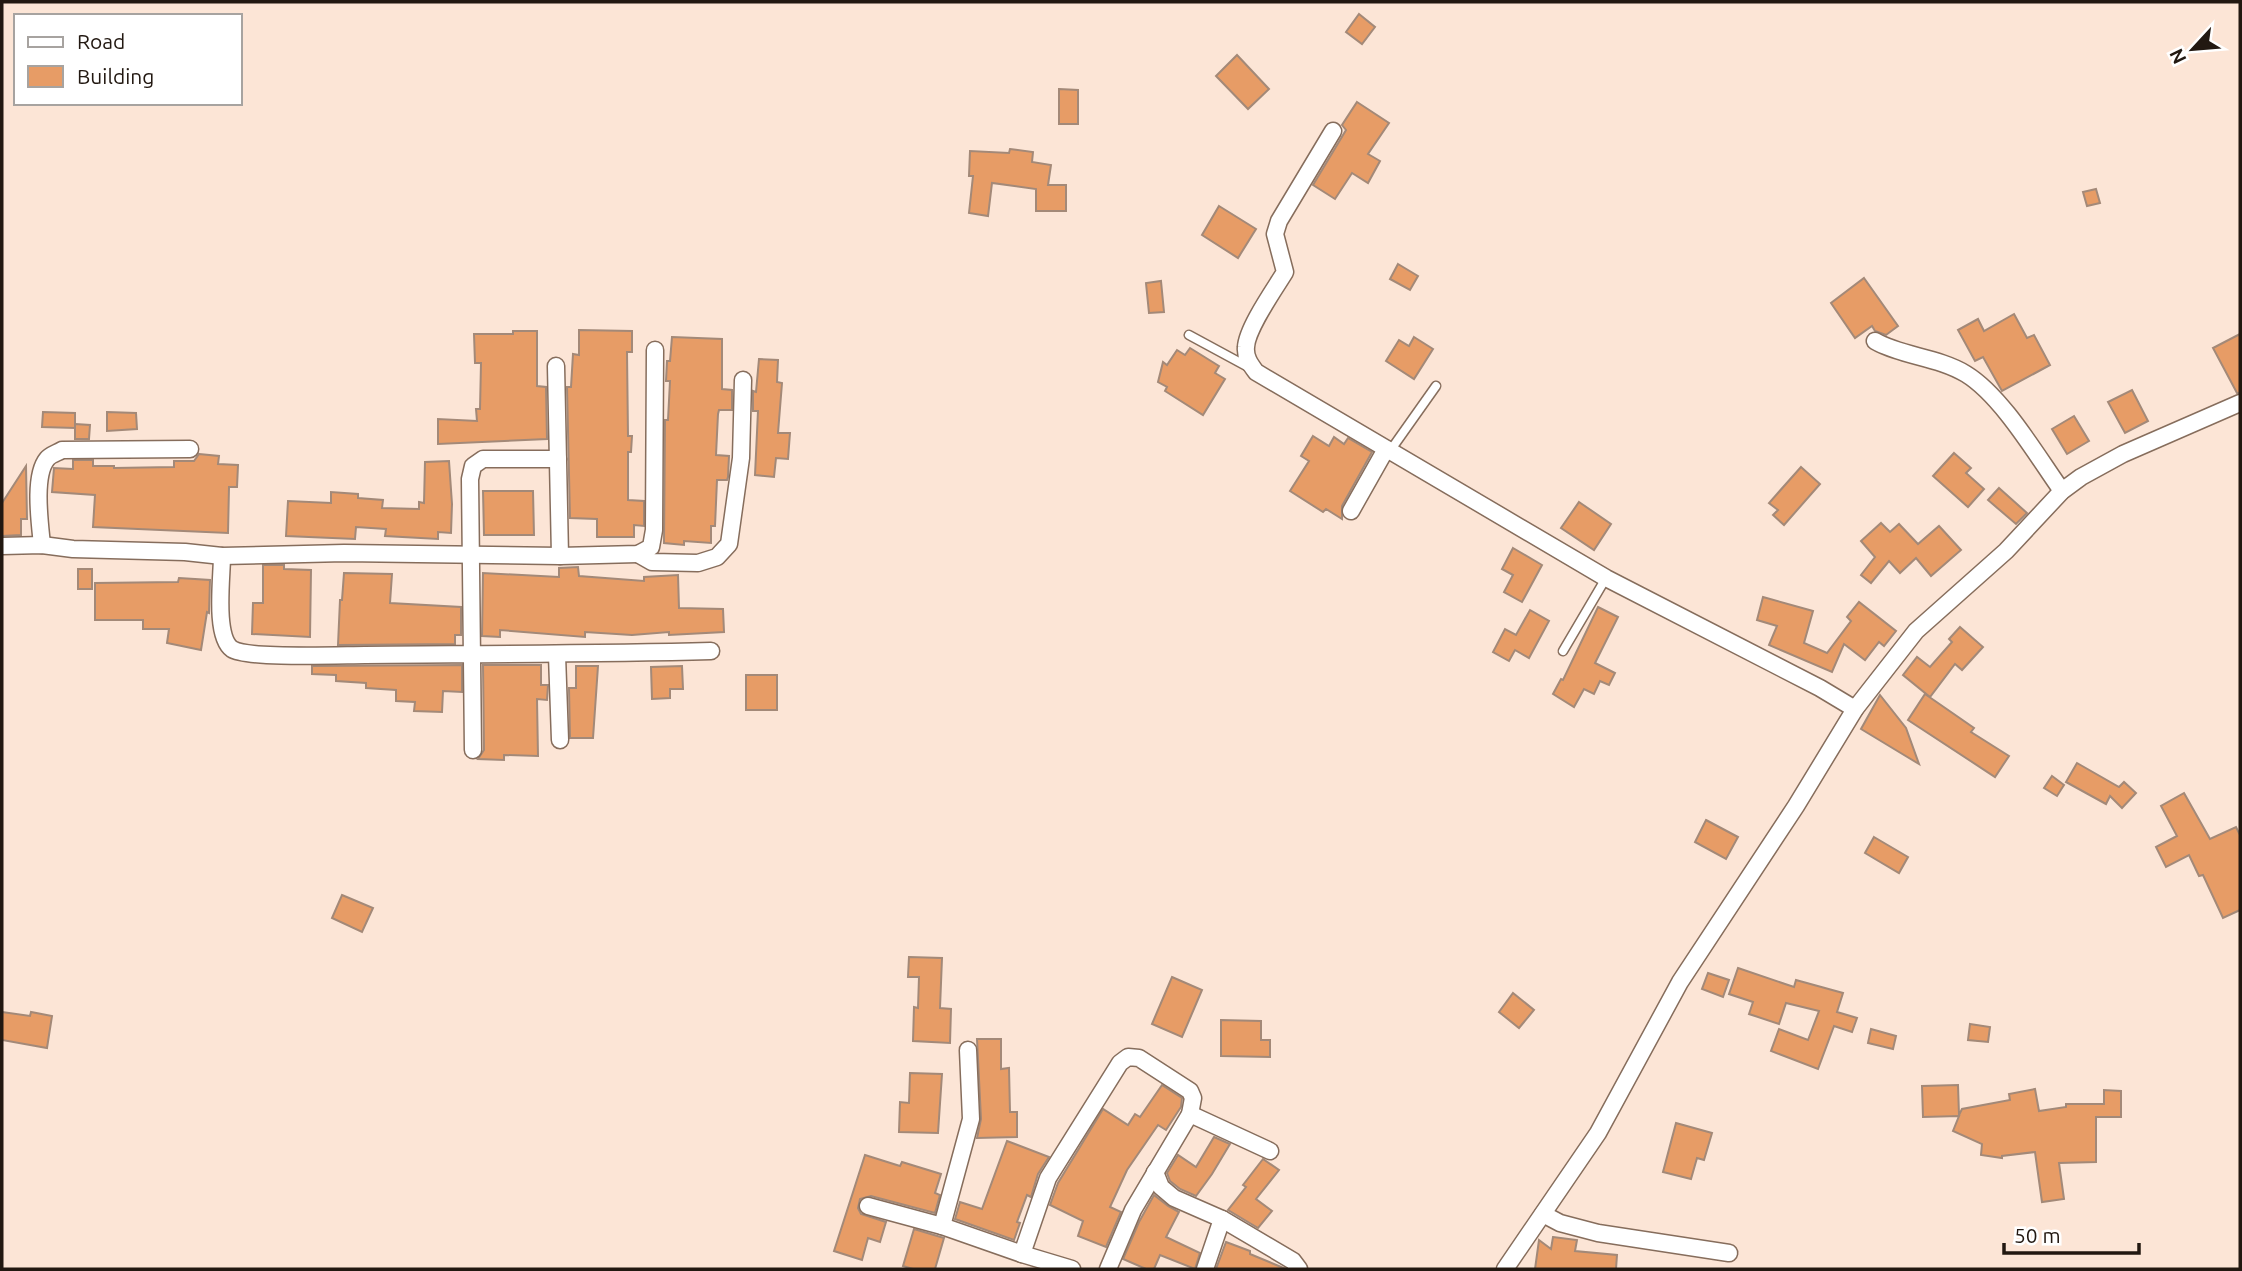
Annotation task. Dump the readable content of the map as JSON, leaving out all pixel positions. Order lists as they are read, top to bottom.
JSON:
{
  "legend": ["Road", "Building"],
  "scale_bar": "50 m",
  "north": "bottom left"
}
